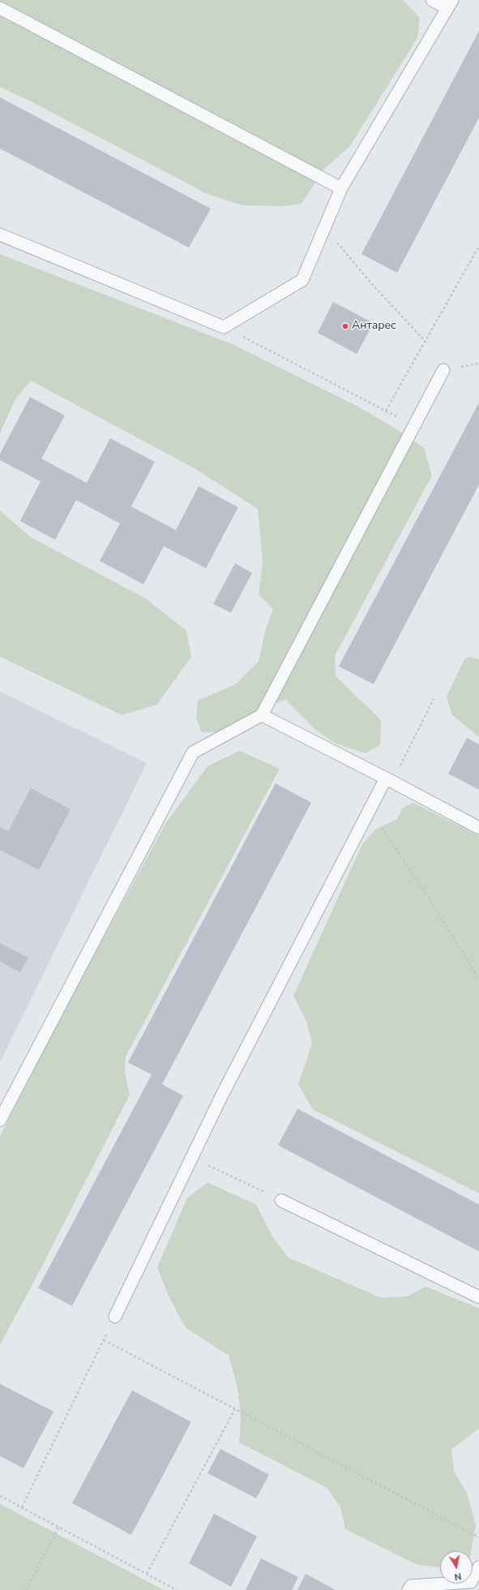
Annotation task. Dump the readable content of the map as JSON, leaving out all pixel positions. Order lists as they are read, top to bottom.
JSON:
{
  "places": ["Антарес"],
  "north": "bottom"
}
